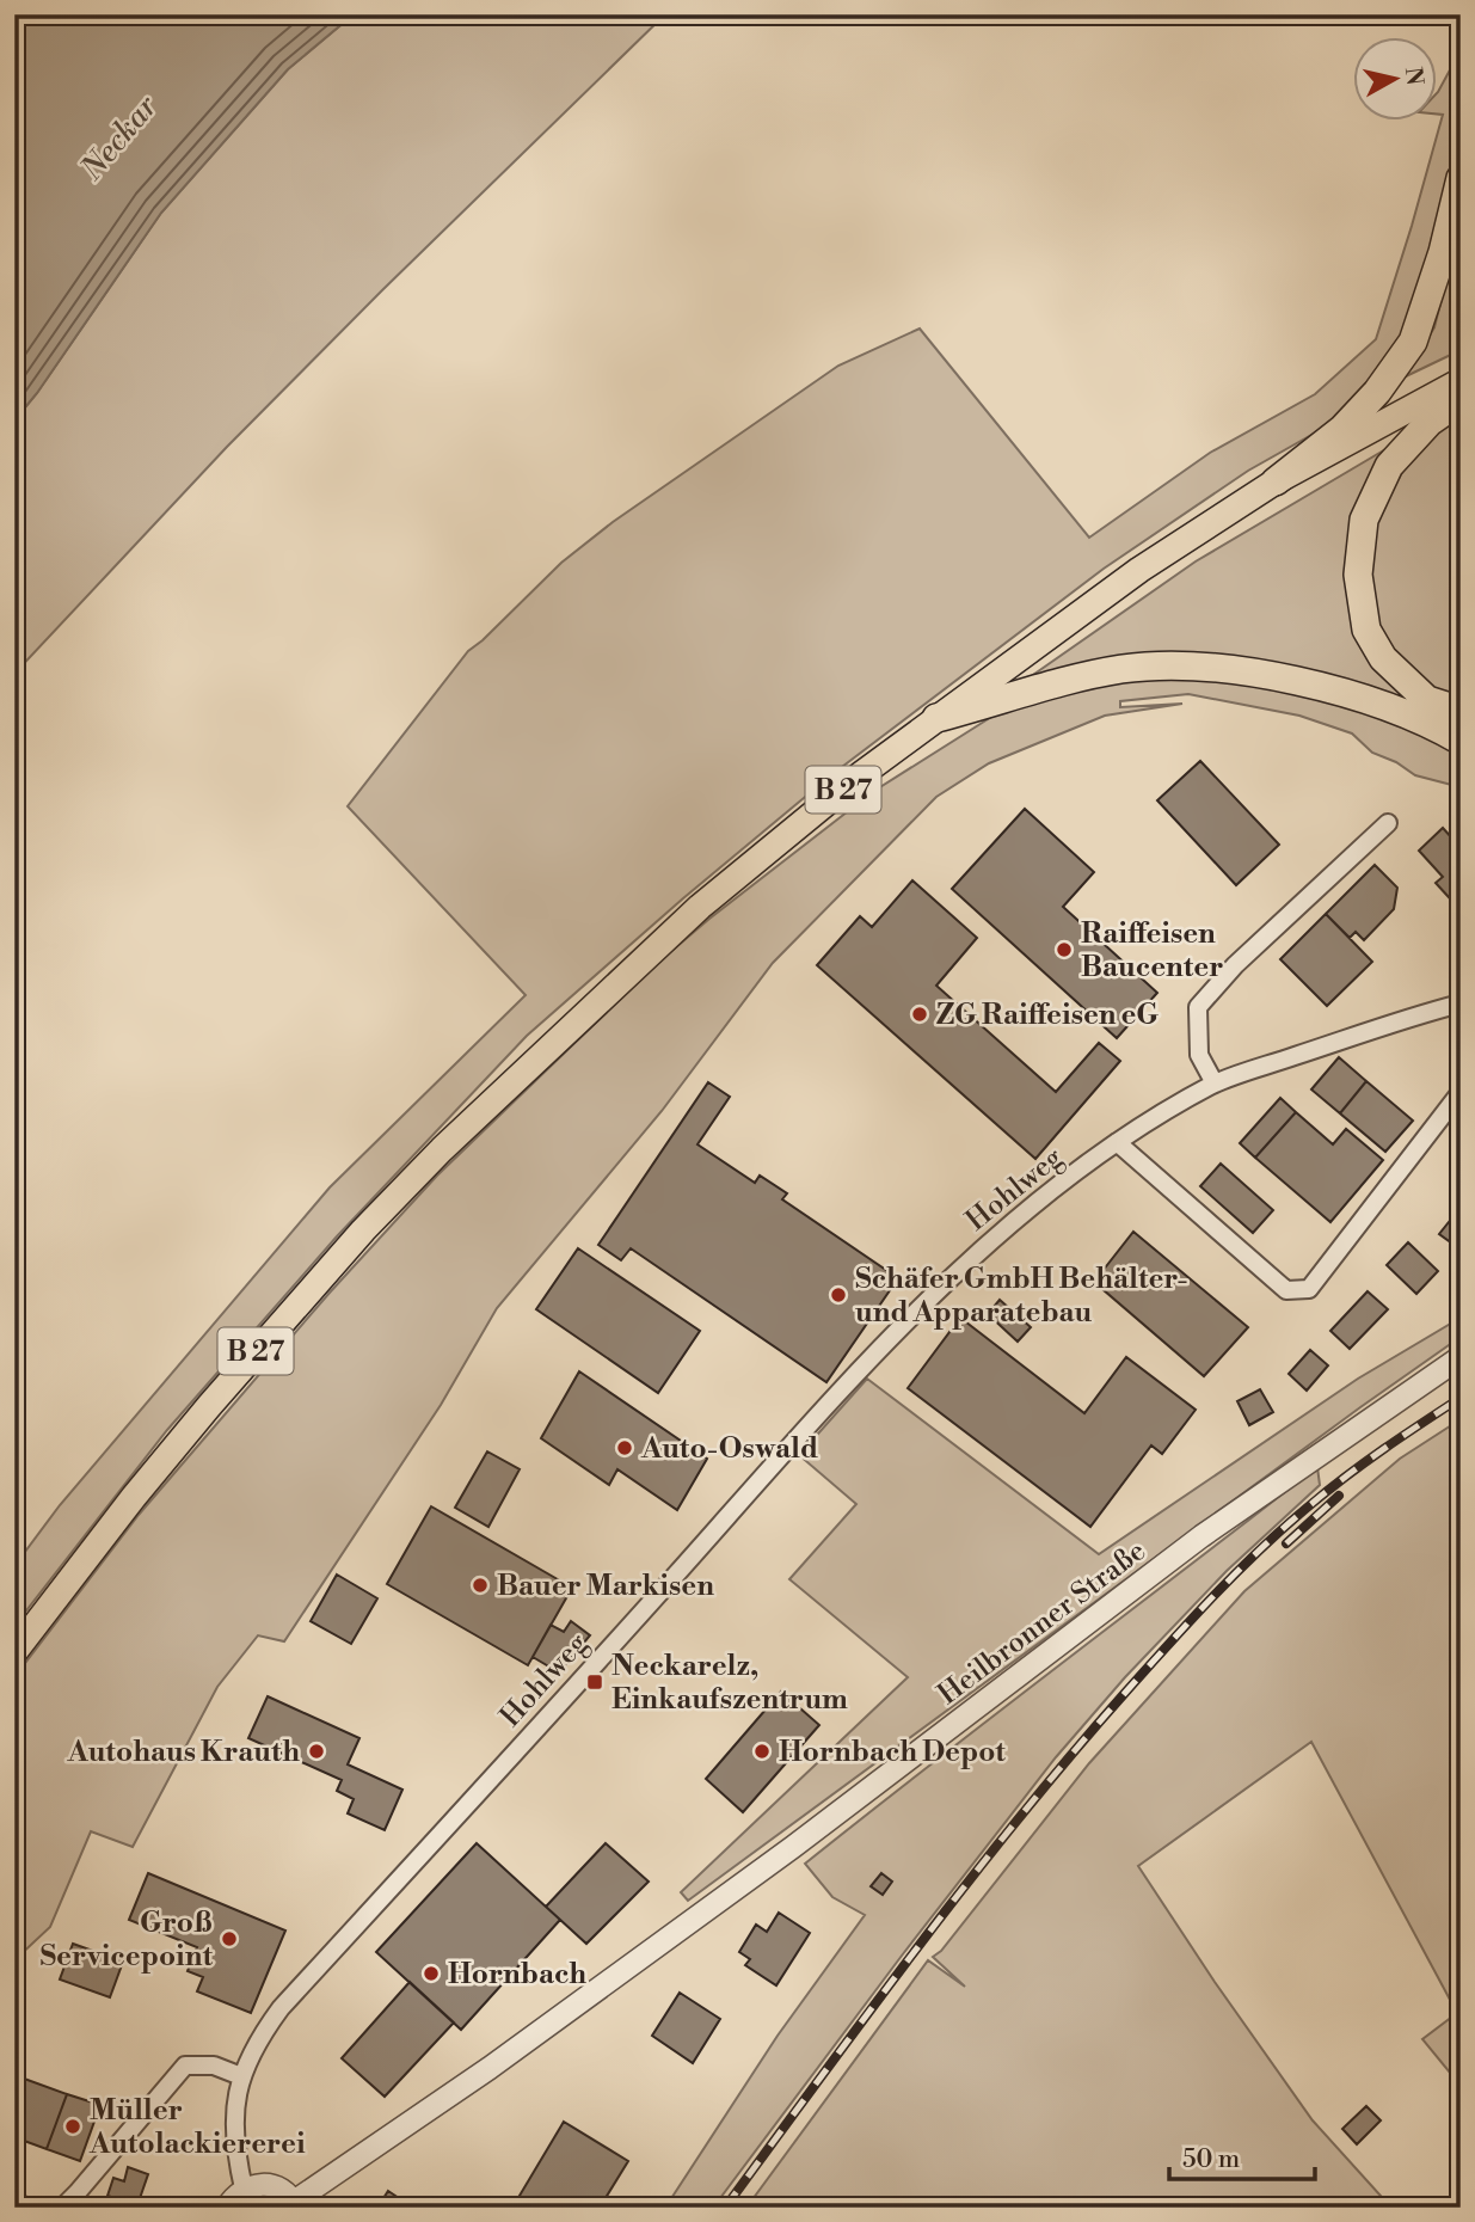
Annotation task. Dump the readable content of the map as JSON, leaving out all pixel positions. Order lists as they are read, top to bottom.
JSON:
{
  "streets": {
    "main road": ["B 27"],
    "street": ["Hohlweg", "Heilbronner Straße"]
  },
  "crossings": [
    ["Hohlweg", "Heilbronner Straße"]
  ],
  "water": ["Neckar"],
  "places": {
    "other": [
      "Raiffeisen Baucenter",
      "ZG Raiffeisen eG",
      "Schäfer GmbH Behälter- und Apparatebau",
      "Auto-Oswald",
      "Bauer Markisen",
      "Autohaus Krauth",
      "Hornbach Depot",
      "Groß Servicepoint",
      "Hornbach",
      "Müller Autolackiererei"
    ],
    "transit": ["Neckarelz, Einkaufszentrum"]
  },
  "scale_bar": "50 m",
  "north": "right"
}
